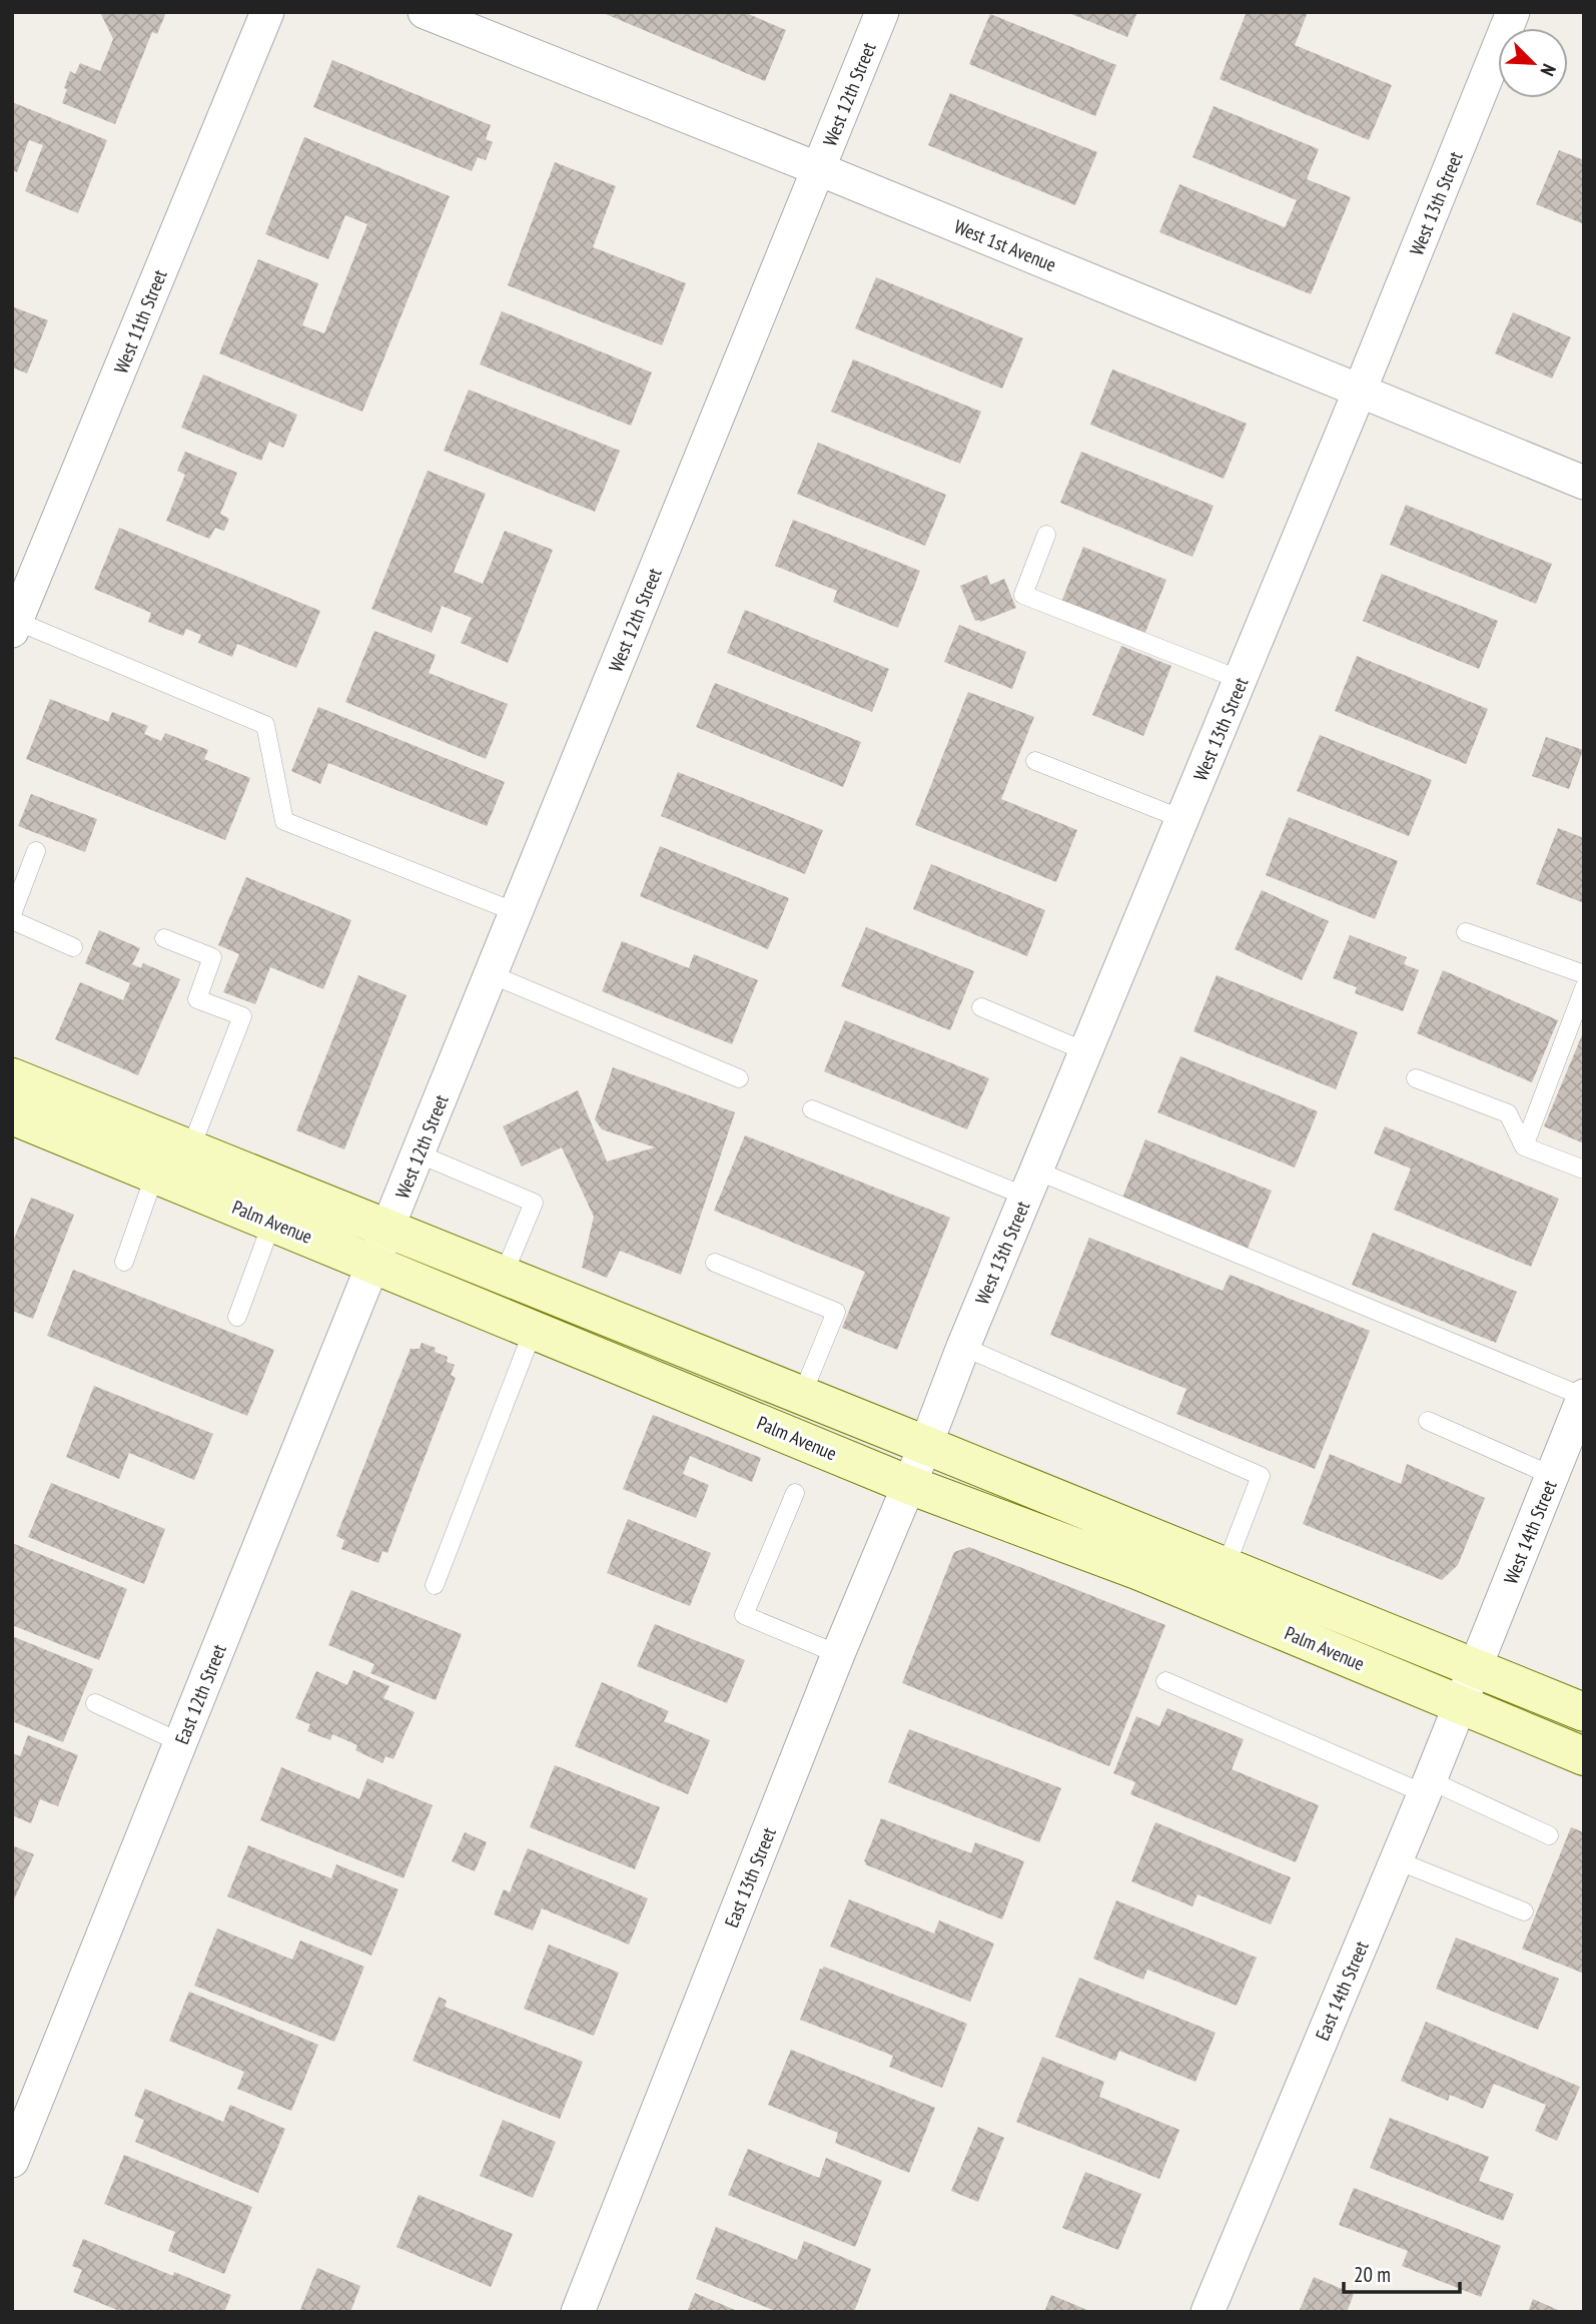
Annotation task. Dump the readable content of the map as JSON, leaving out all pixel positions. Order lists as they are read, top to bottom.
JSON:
{
  "streets": {
    "main road": ["Palm Avenue"],
    "street": [
      "West 12th Street",
      "West 13th Street",
      "West 1st Avenue",
      "West 11th Street",
      "West 14th Street",
      "East 12th Street",
      "East 13th Street",
      "East 14th Street"
    ]
  },
  "crossings": [
    ["West 12th Street", "West 1st Avenue"],
    ["West 12th Street", "Palm Avenue"],
    ["West 12th Street", "East 12th Street"],
    ["West 13th Street", "West 1st Avenue"],
    ["West 13th Street", "Palm Avenue"],
    ["West 13th Street", "East 13th Street"],
    ["Palm Avenue", "West 14th Street"],
    ["Palm Avenue", "East 12th Street"],
    ["Palm Avenue", "East 13th Street"],
    ["Palm Avenue", "East 14th Street"],
    ["West 14th Street", "East 14th Street"]
  ],
  "scale_bar": "20 m",
  "north": "bottom right"
}
